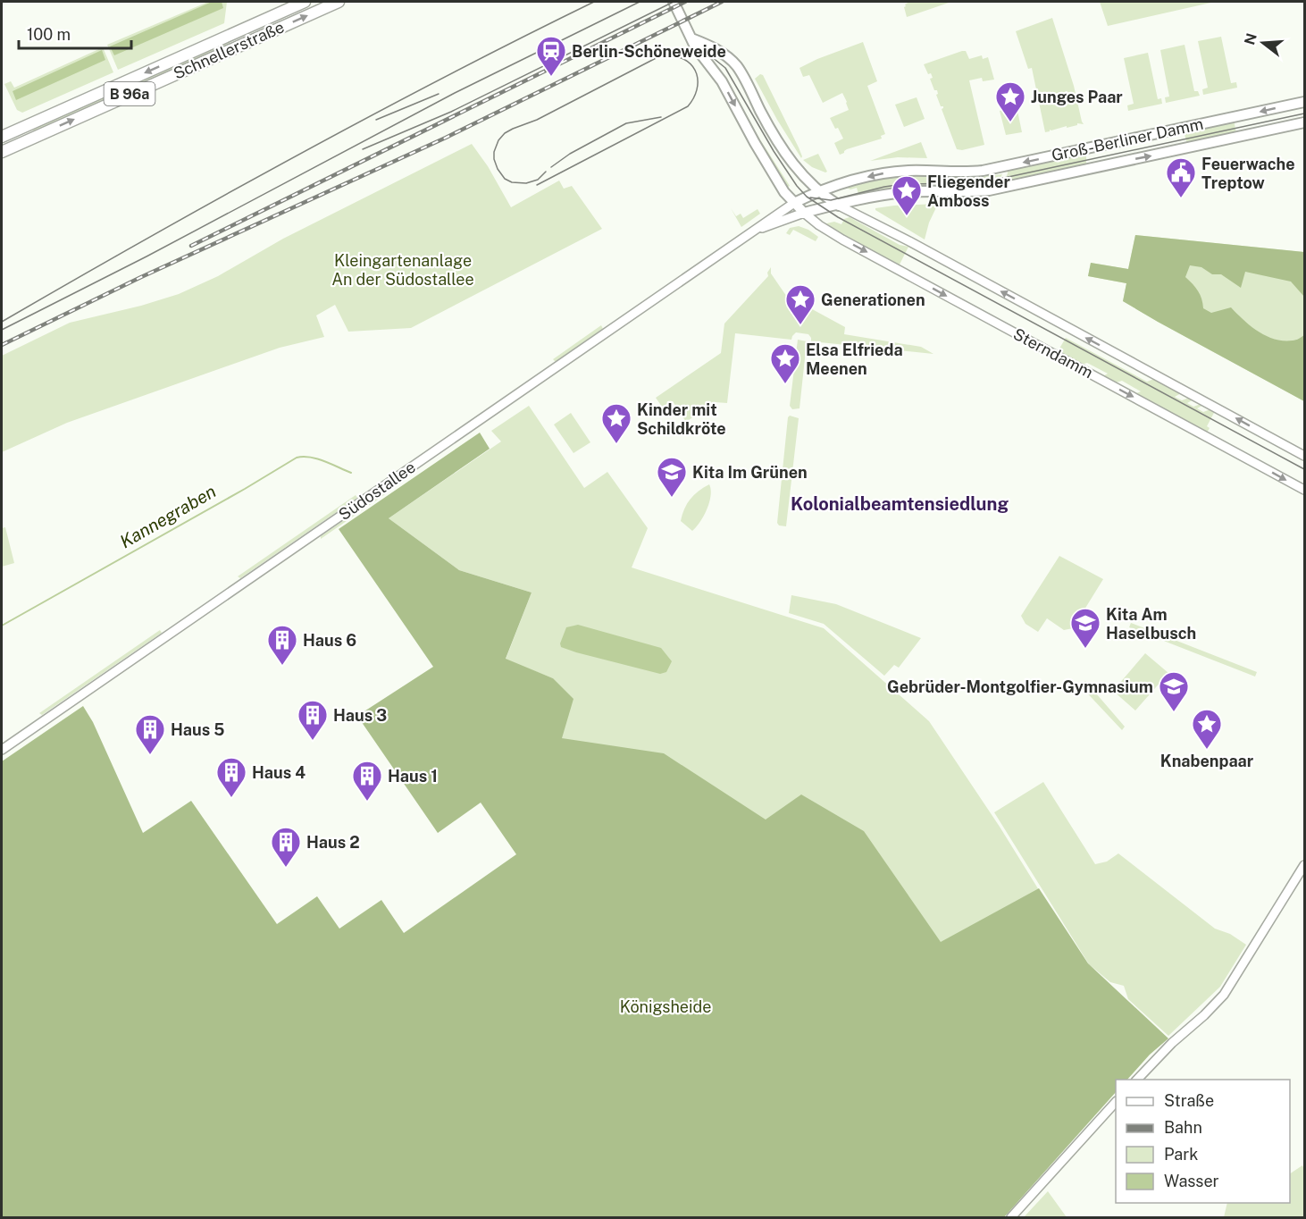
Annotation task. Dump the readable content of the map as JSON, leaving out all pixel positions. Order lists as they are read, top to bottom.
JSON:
{
  "streets": {
    "main road": [
      "Schnellerstraße",
      "B 96a",
      "Groß-Berliner Damm",
      "Sterndamm"
    ],
    "street": ["Südostallee"]
  },
  "crossings": [
    ["Groß-Berliner Damm", "Sterndamm"],
    ["Sterndamm", "Südostallee"]
  ],
  "districts": ["Kolonialbeamtensiedlung"],
  "water": ["Kannegraben"],
  "parks": ["Kleingartenanlage An der Südostallee", "Königsheide"],
  "places": {
    "station": ["Berlin-Schöneweide"],
    "place": [
      "Junges Paar",
      "Fliegender Amboss",
      "Generationen",
      "Elsa Elfrieda Meenen",
      "Kinder mit Schildkröte",
      "Knabenpaar"
    ],
    "public building": ["Feuerwache Treptow"],
    "school or university": ["Kita Im Grünen", "Kita Am Haselbusch", "Gebrüder-Montgolfier-Gymnasium"],
    "building": [
      "Haus 6",
      "Haus 3",
      "Haus 5",
      "Haus 4",
      "Haus 1",
      "Haus 2"
    ]
  },
  "legend": [
    "Straße",
    "Bahn",
    "Park",
    "Wasser"
  ],
  "scale_bar": "100 m",
  "north": "left"
}
